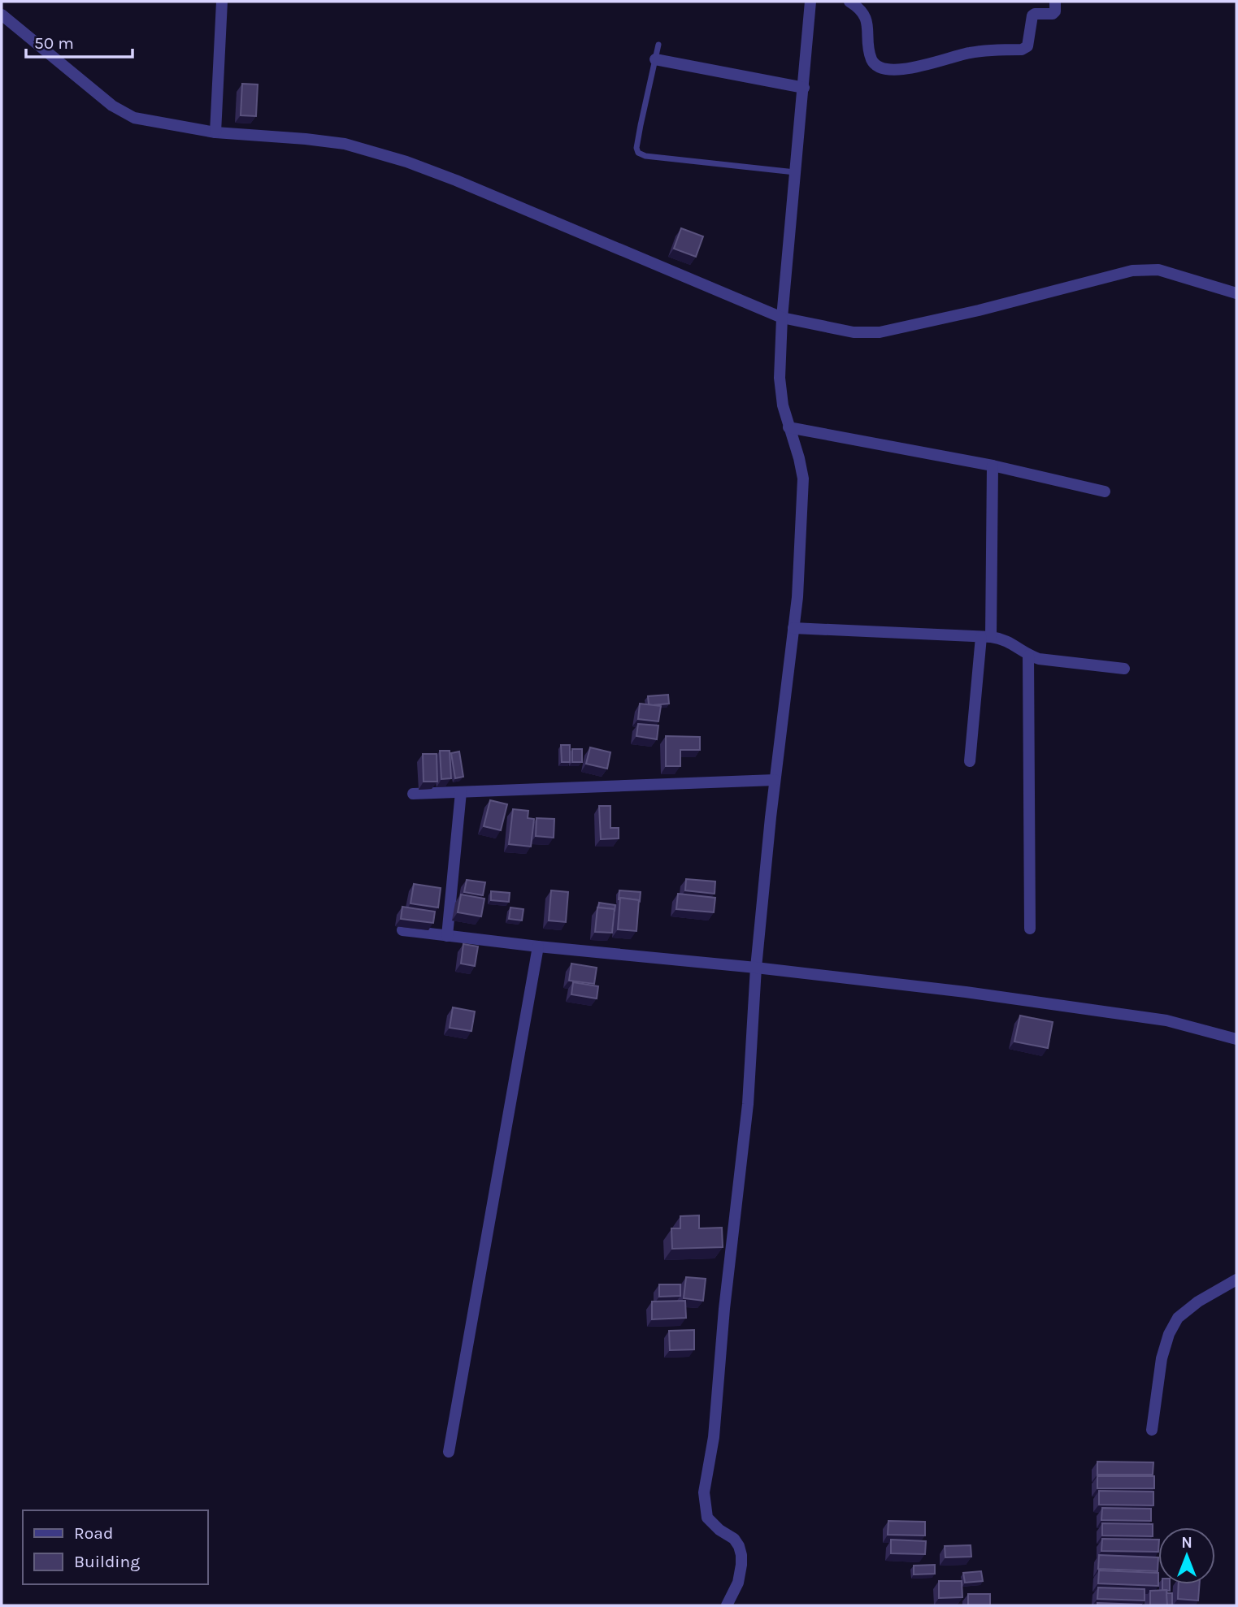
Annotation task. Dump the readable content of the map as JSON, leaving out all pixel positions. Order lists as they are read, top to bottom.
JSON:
{
  "legend": ["Road", "Building"],
  "scale_bar": "50 m",
  "north": "top"
}
